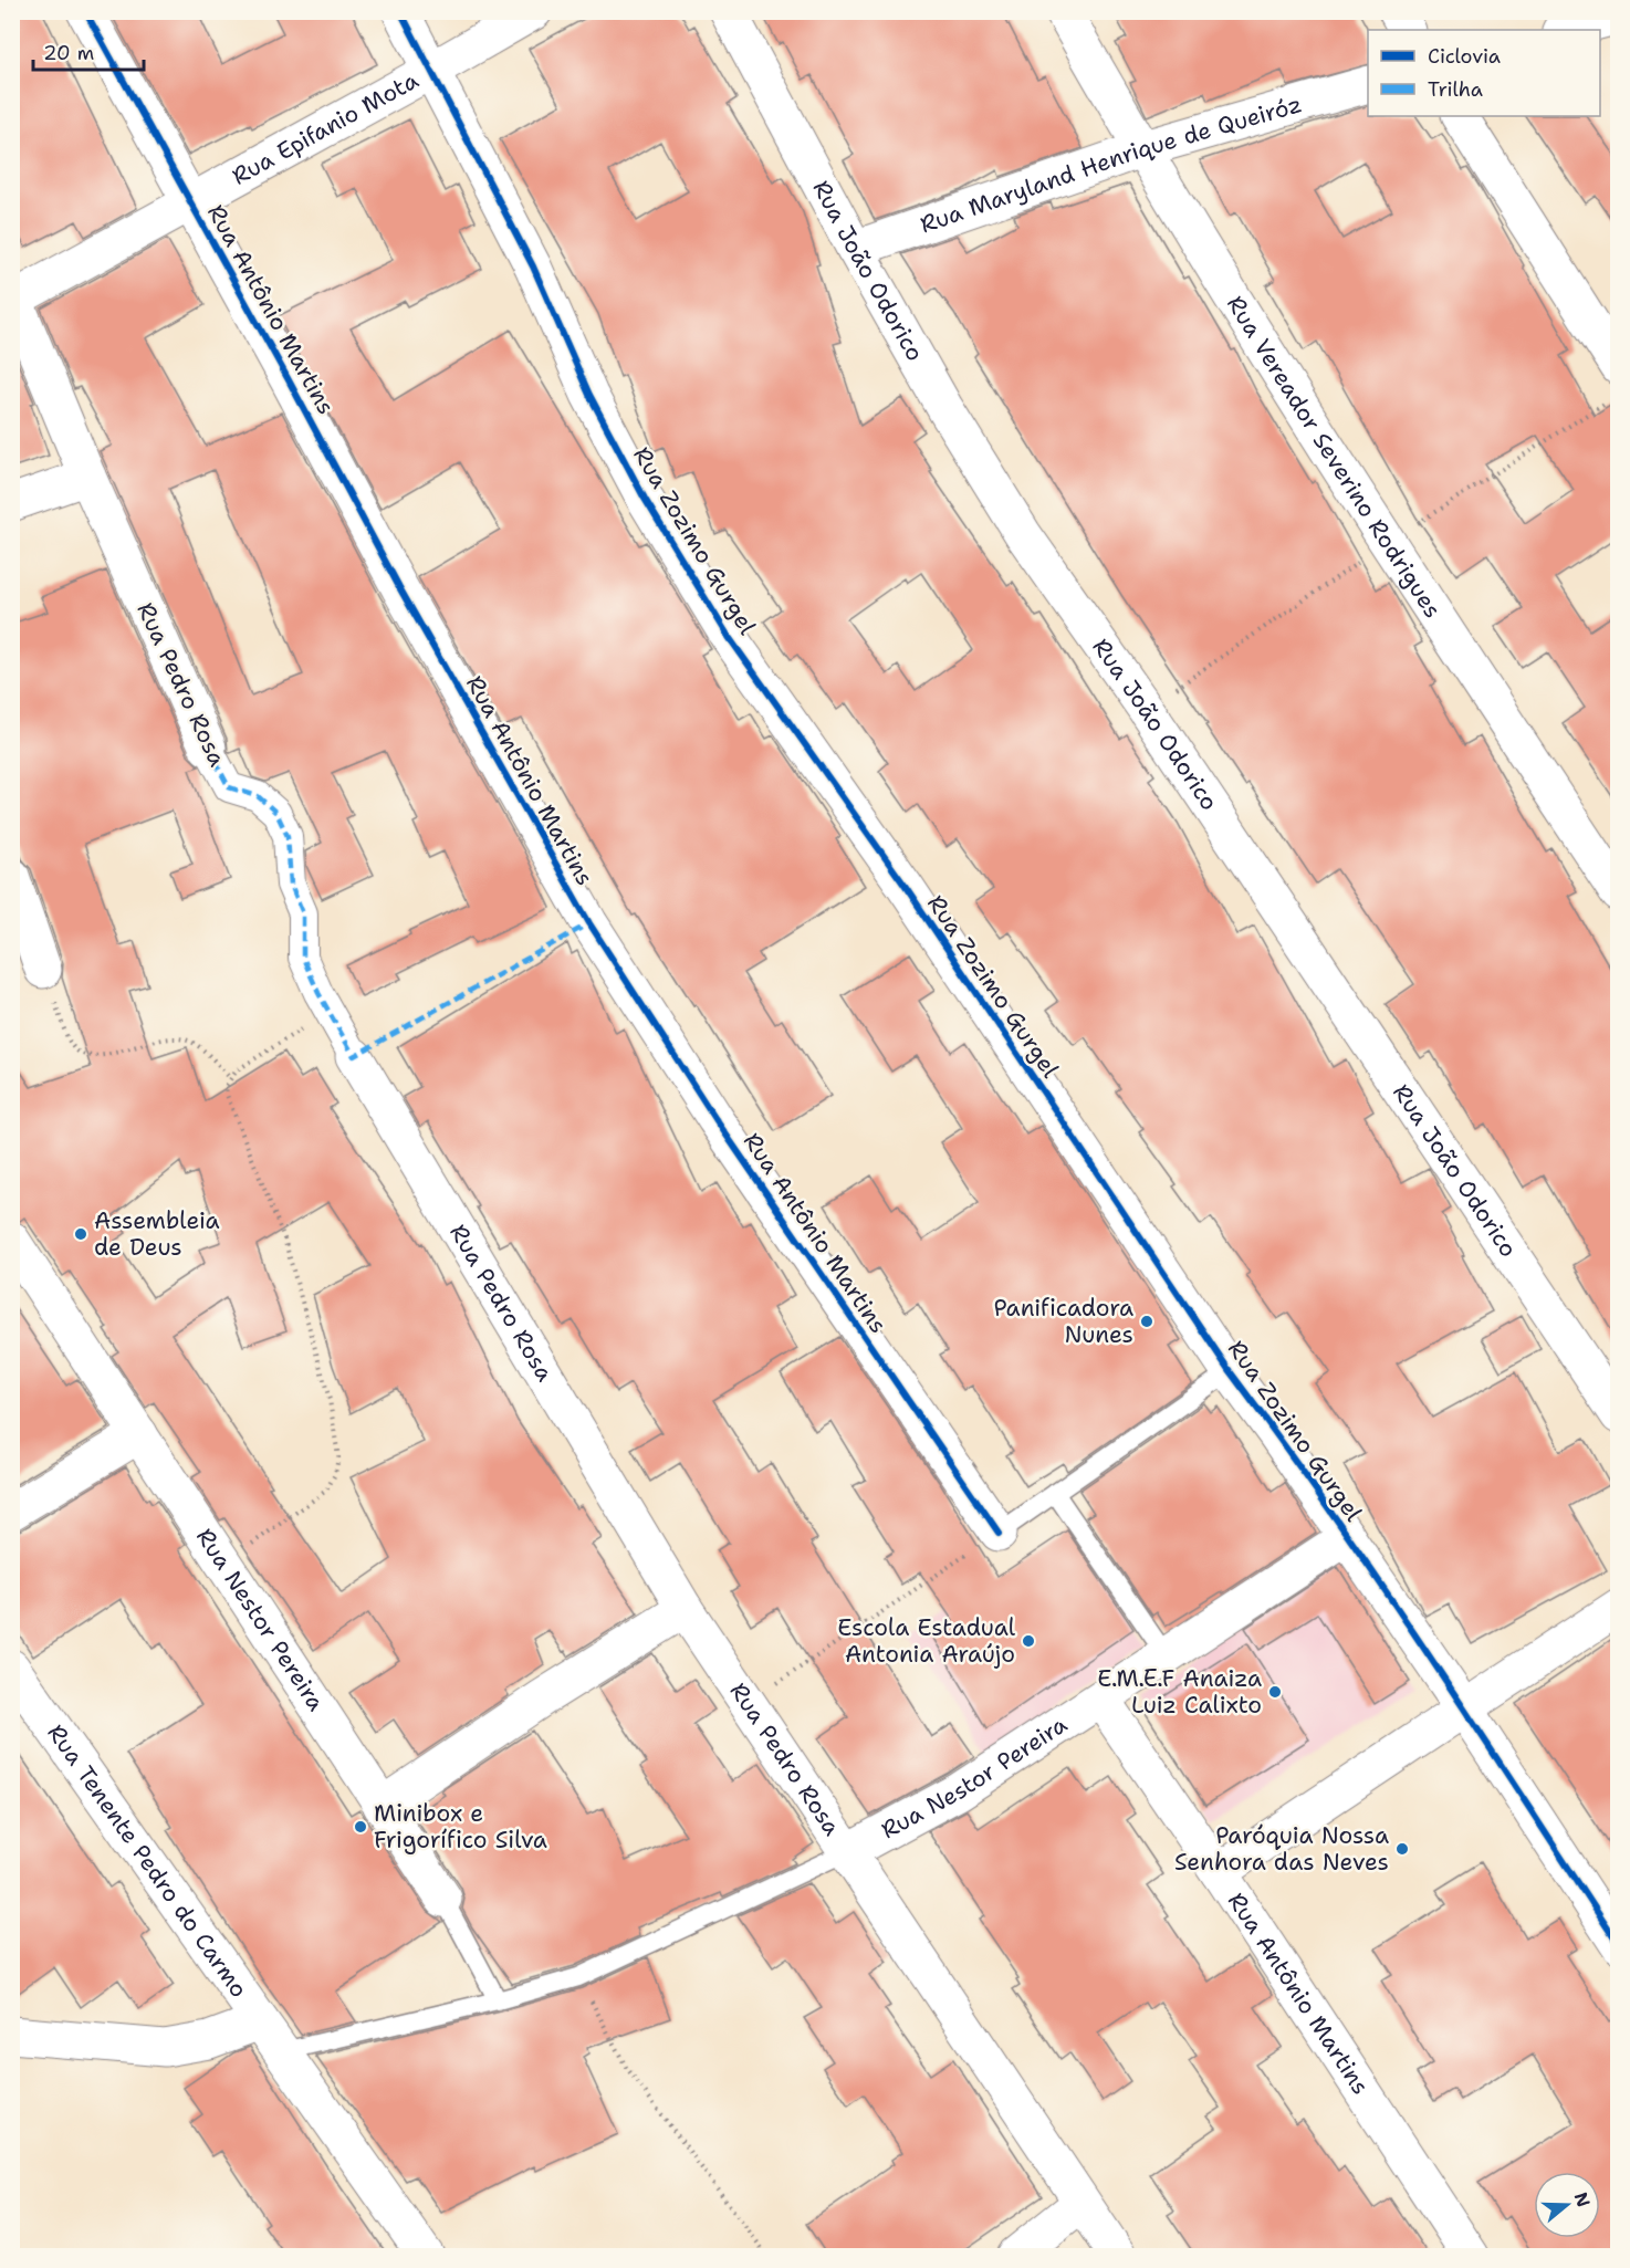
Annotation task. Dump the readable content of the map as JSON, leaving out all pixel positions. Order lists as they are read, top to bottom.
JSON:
{
  "streets": {
    "street": [
      "Rua Epifanio Mota",
      "Rua Maryland Henrique de Queiróz",
      "Rua João Odorico",
      "Rua Antônio Martins",
      "Rua Vereador Severino Rodrigues",
      "Rua Zozimo Gurgel",
      "Rua Pedro Rosa",
      "Rua Nestor Pereira",
      "Rua Tenente Pedro do Carmo"
    ]
  },
  "crossings": [
    ["Rua Epifanio Mota", "Rua Antônio Martins"],
    ["Rua Epifanio Mota", "Rua Zozimo Gurgel"],
    ["Rua Epifanio Mota", "Rua Pedro Rosa"],
    ["Rua Maryland Henrique de Queiróz", "Rua João Odorico"],
    ["Rua Maryland Henrique de Queiróz", "Rua Vereador Severino Rodrigues"],
    ["Rua Antônio Martins", "Rua Nestor Pereira"],
    ["Rua Zozimo Gurgel", "Rua Nestor Pereira"],
    ["Rua Pedro Rosa", "Rua Nestor Pereira"],
    ["Rua Nestor Pereira", "Rua Tenente Pedro do Carmo"]
  ],
  "places": [
    "Assembleia de Deus",
    "Panificadora Nunes",
    "Escola Estadual Antonia Araújo",
    "E.M.E.F Anaiza Luiz Calixto",
    "Minibox e Frigorífico Silva",
    "Paróquia Nossa Senhora das Neves"
  ],
  "legend": ["Ciclovia", "Trilha"],
  "scale_bar": "20 m",
  "north": "right"
}
